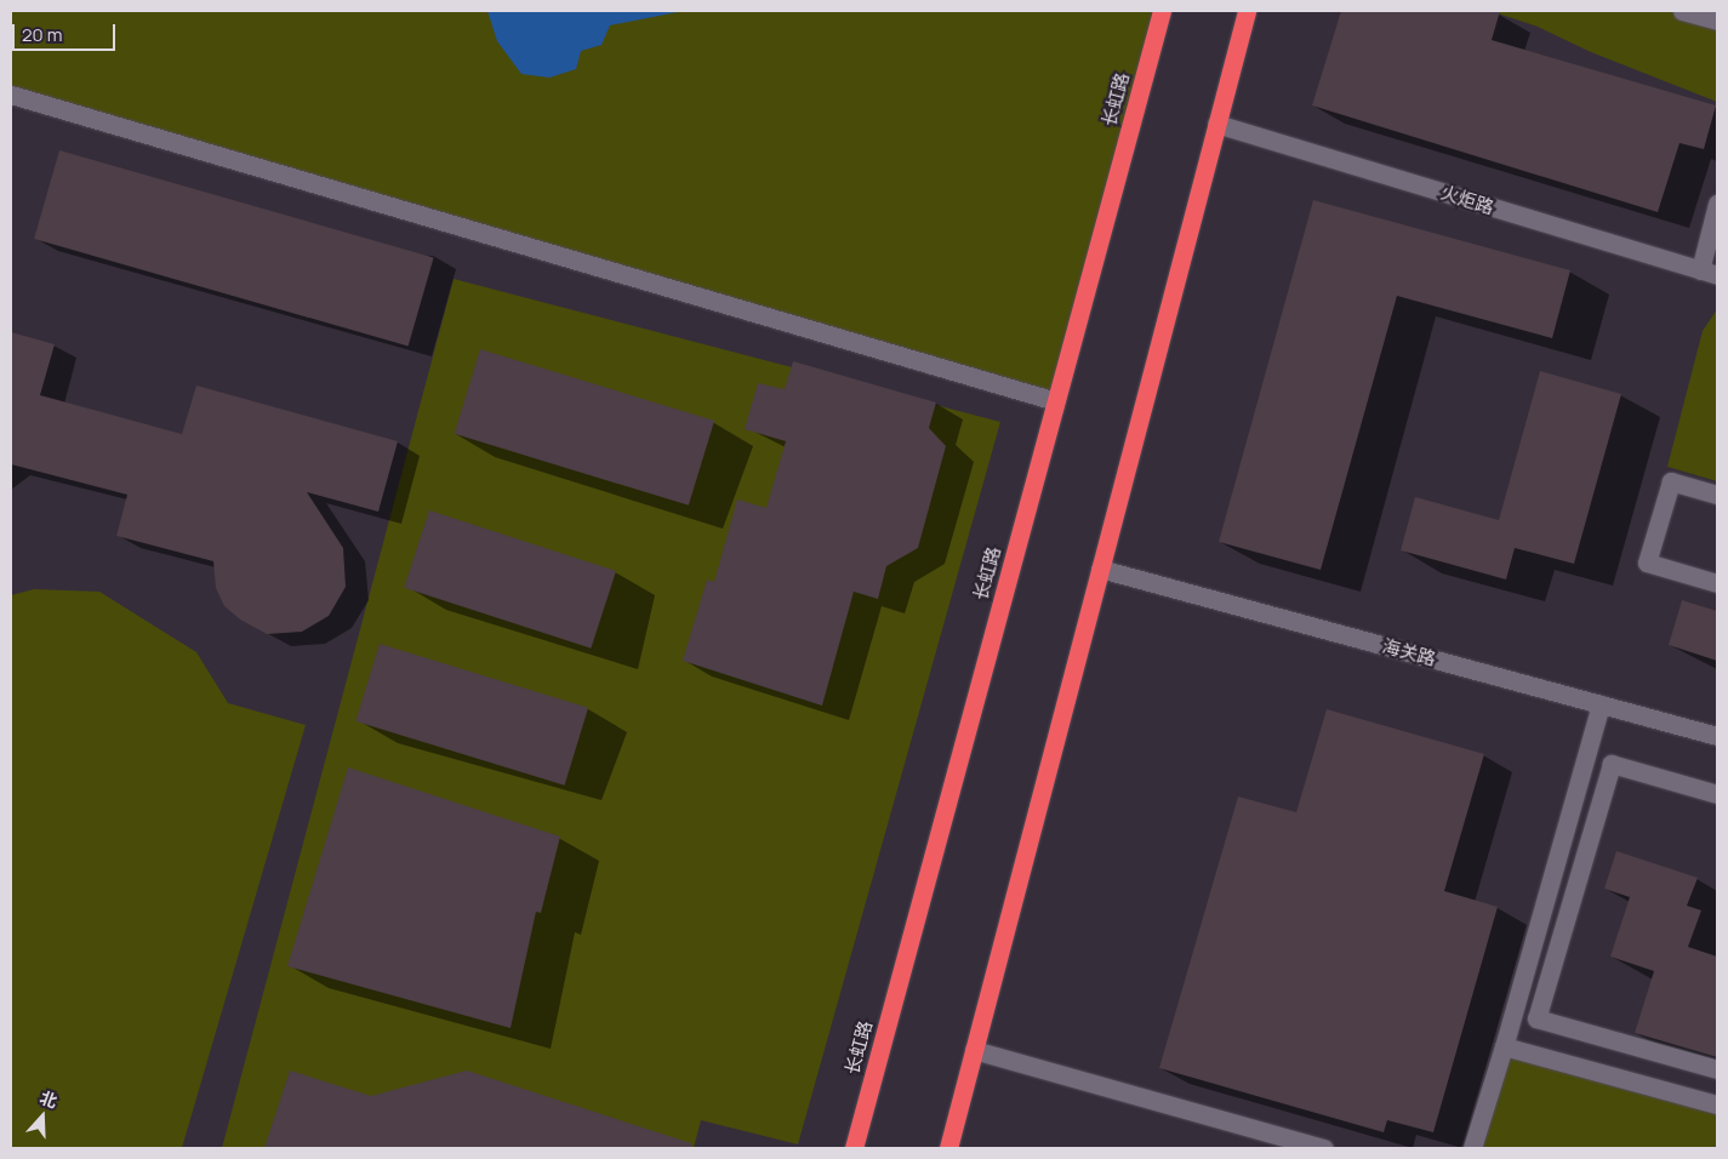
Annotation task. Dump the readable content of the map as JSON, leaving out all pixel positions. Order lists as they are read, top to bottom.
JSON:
{
  "streets": {
    "highway": ["长虹路"],
    "street": ["火炬路", "海关路"]
  },
  "scale_bar": "20 m",
  "north": "top"
}
